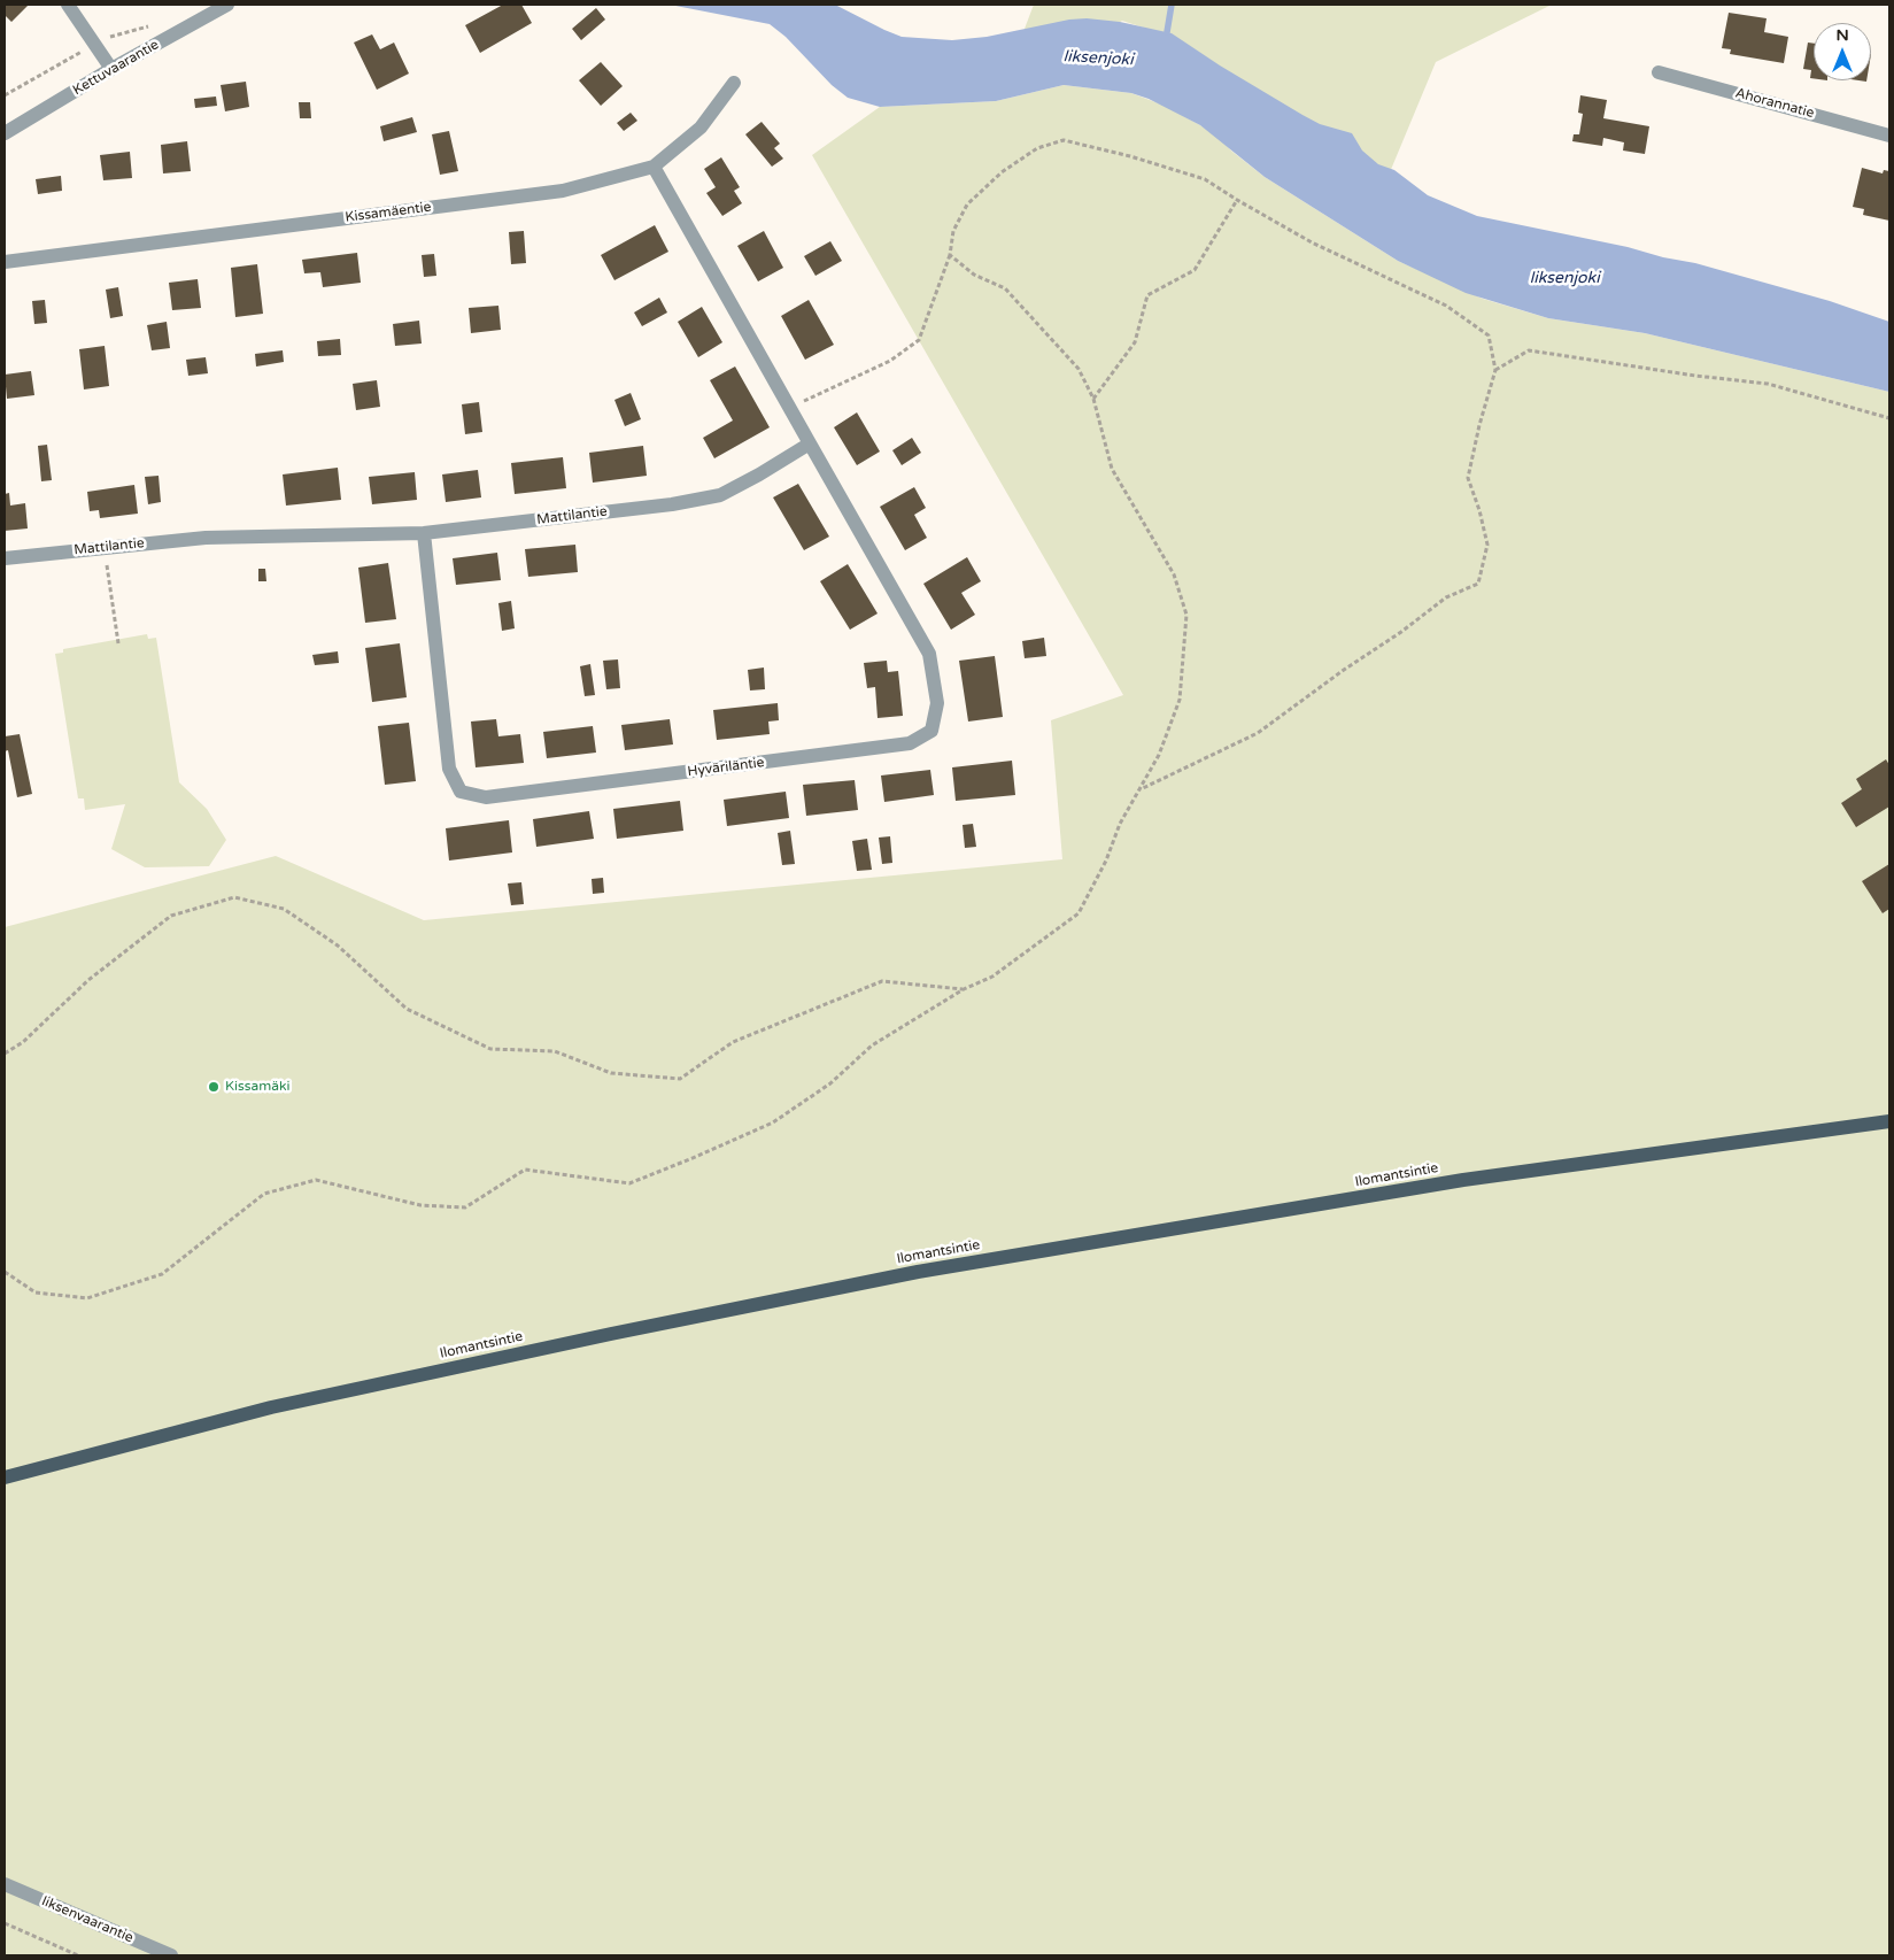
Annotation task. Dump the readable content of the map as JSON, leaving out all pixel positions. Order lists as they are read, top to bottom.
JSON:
{
  "streets": {
    "main road": ["Ilomantsintie"],
    "street": [
      "Kettuvaarantie",
      "Ahorannatie",
      "Kissamäentie",
      "Mattilantie",
      "Hyväriläntie",
      "Iiksenvaarantie"
    ]
  },
  "crossings": [
    ["Mattilantie", "Hyväriläntie"]
  ],
  "water": ["Iiksenjoki"],
  "places": ["Kissamäki"],
  "north": "top"
}
